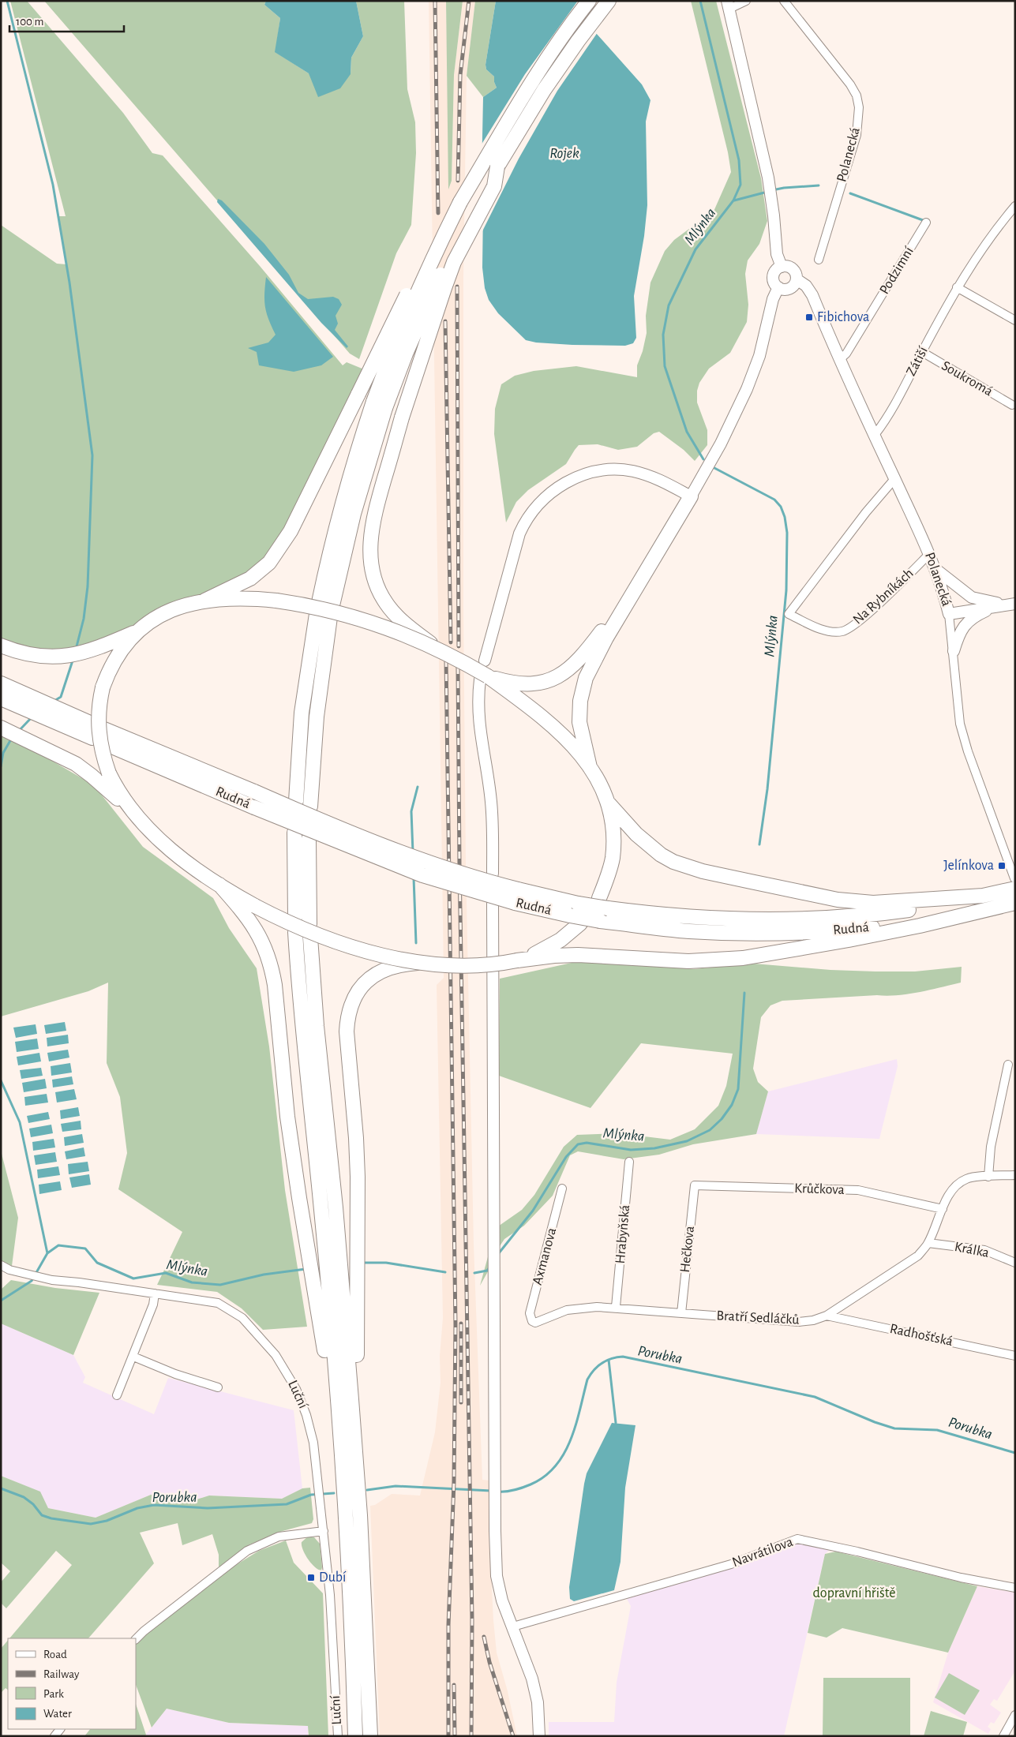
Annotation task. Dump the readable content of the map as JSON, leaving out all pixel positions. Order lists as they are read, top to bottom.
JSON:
{
  "streets": {
    "highway": ["Rudná"],
    "street": [
      "Polanecká",
      "Podzimní",
      "Zátiší",
      "Soukromá",
      "Na Rybníkách",
      "Krůčkova",
      "Hrabyňská",
      "Hečkova",
      "Králka",
      "Axmanova",
      "Bratří Sedláčků",
      "Radhošťská",
      "Luční",
      "Navrátilova"
    ]
  },
  "crossings": [
    ["Polanecká", "Podzimní"],
    ["Polanecká", "Zátiší"],
    ["Polanecká", "Na Rybníkách"],
    ["Zátiší", "Soukromá"],
    ["Krůčkova", "Hečkova"],
    ["Krůčkova", "Bratří Sedláčků"],
    ["Hrabyňská", "Bratří Sedláčků"],
    ["Hečkova", "Bratří Sedláčků"],
    ["Králka", "Bratří Sedláčků"],
    ["Axmanova", "Bratří Sedláčků"],
    ["Bratří Sedláčků", "Radhošťská"]
  ],
  "water": ["Rojek", "Mlýnka", "Porubka"],
  "parks": ["dopravní hřiště"],
  "places": {
    "transit": ["Fibichova", "Jelínkova", "Dubí"]
  },
  "legend": [
    "Road",
    "Railway",
    "Park",
    "Water"
  ],
  "scale_bar": "100 m"
}
